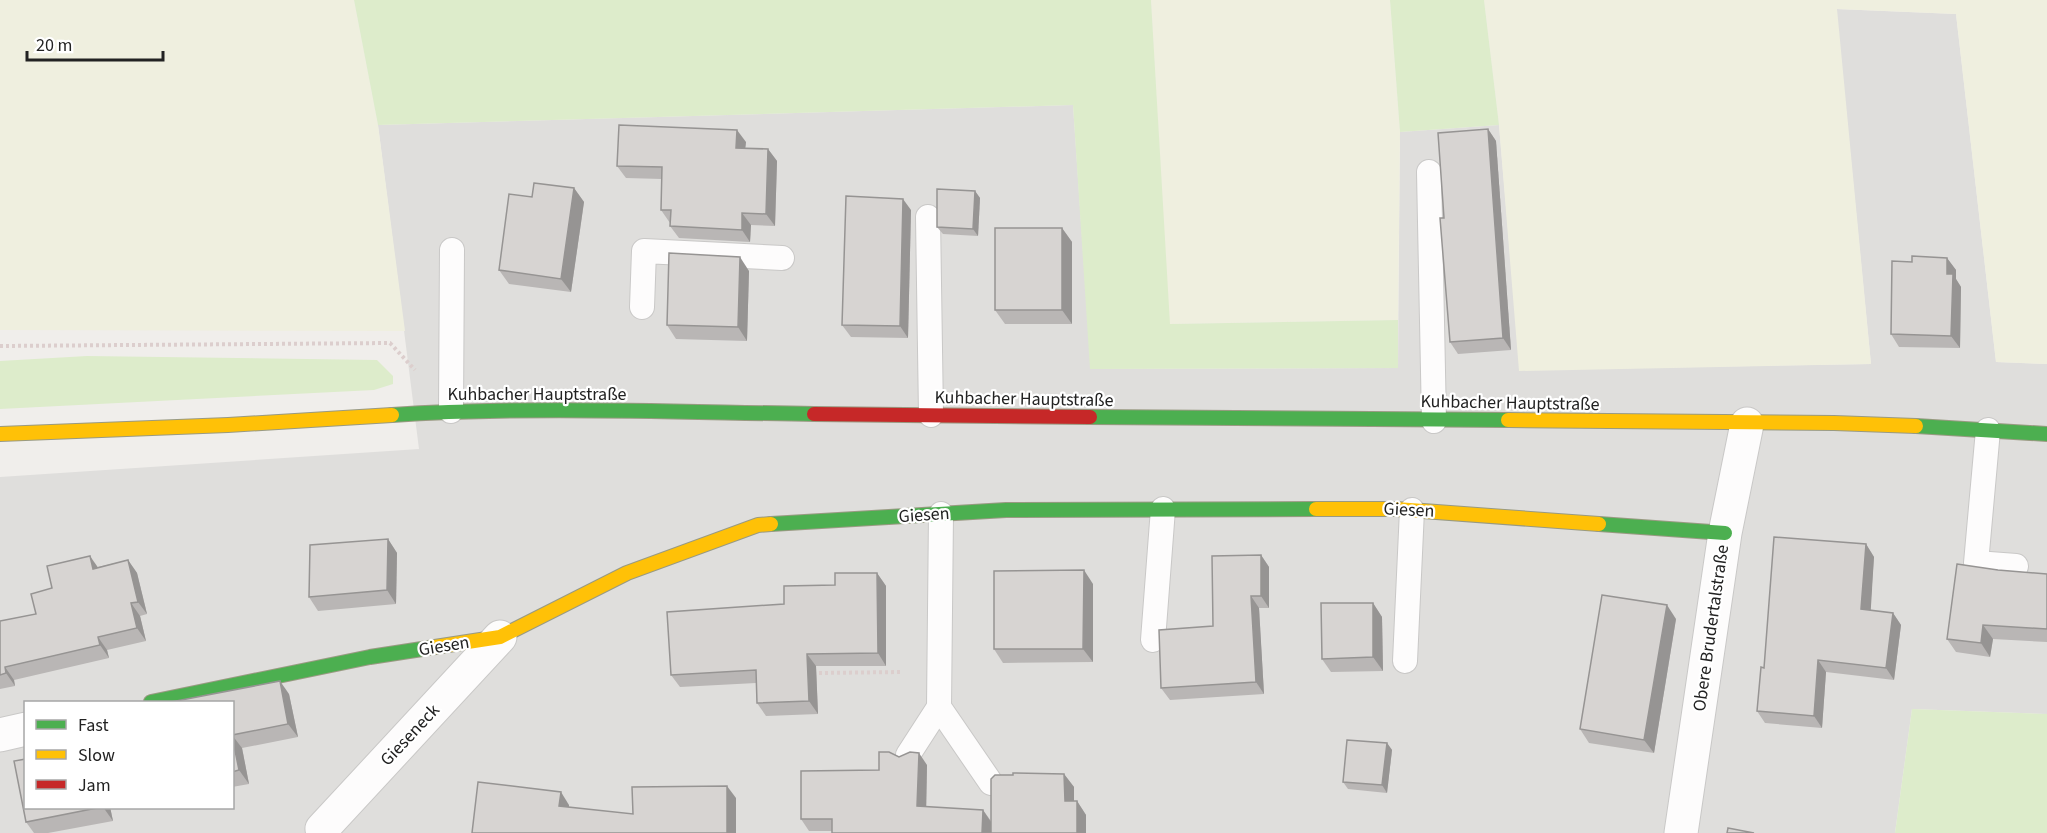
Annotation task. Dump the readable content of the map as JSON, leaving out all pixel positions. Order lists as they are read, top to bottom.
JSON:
{
  "streets": {
    "main road": ["Kuhbacher Hauptstraße", "Giesen"],
    "street": ["Obere Brudertalstraße", "Gieseneck"]
  },
  "crossings": [
    ["Kuhbacher Hauptstraße", "Obere Brudertalstraße"],
    ["Giesen", "Obere Brudertalstraße"],
    ["Giesen", "Gieseneck"]
  ],
  "legend": ["Fast", "Slow", "Jam"],
  "scale_bar": "20 m"
}
